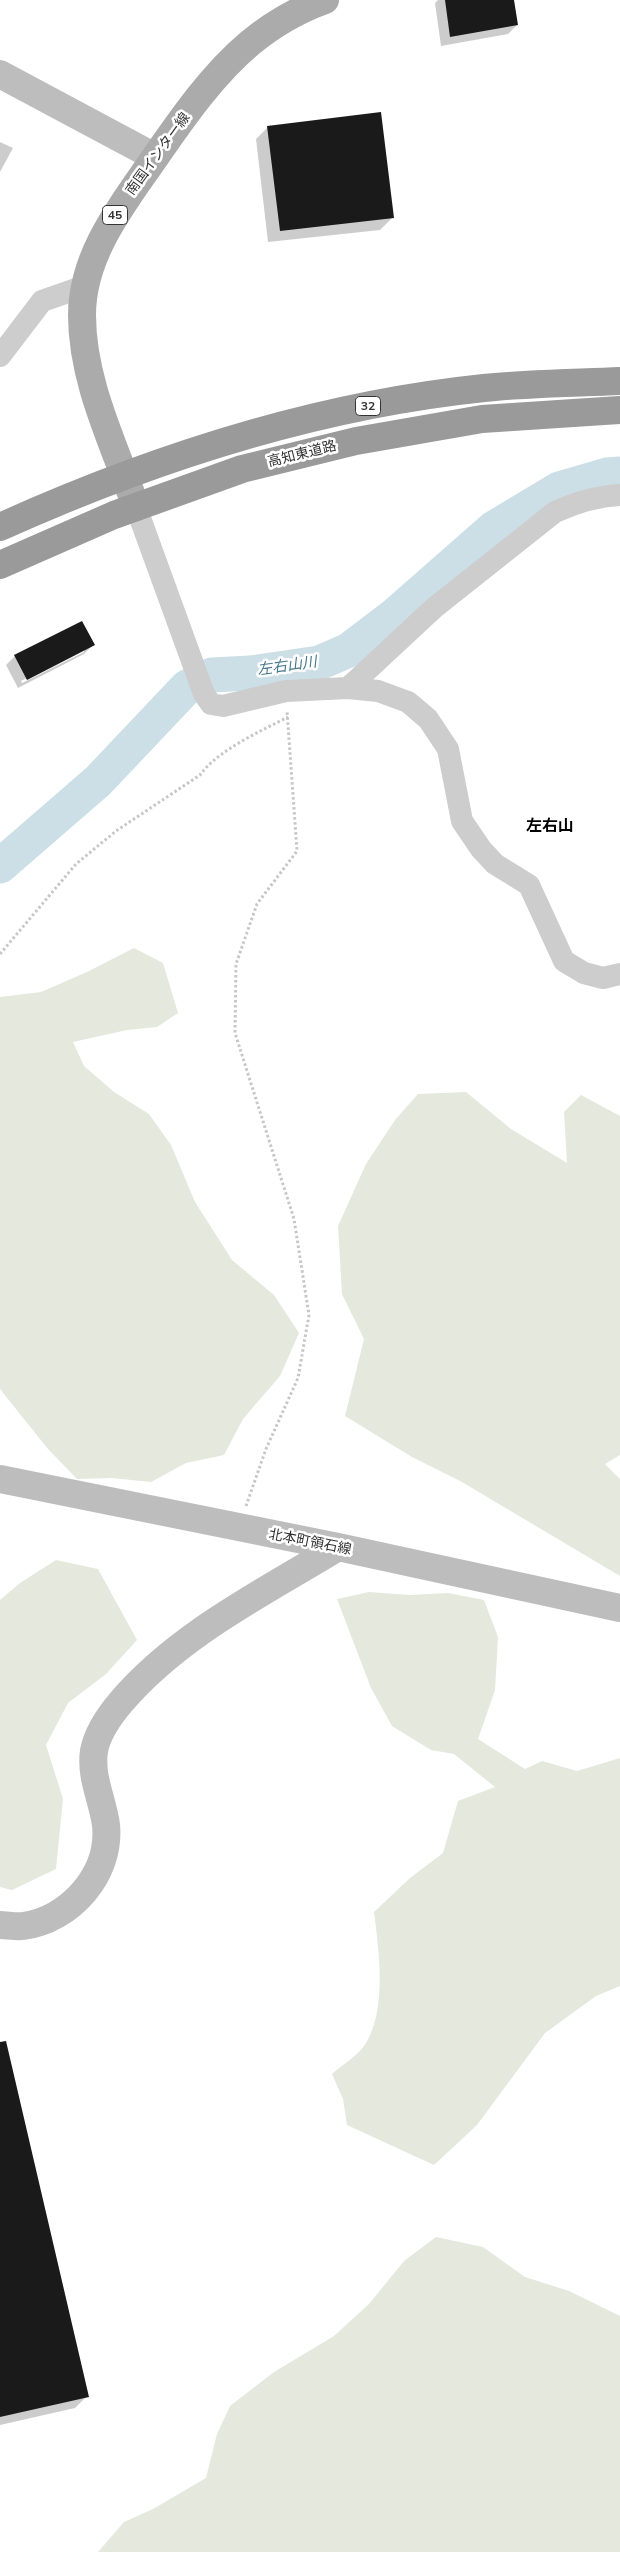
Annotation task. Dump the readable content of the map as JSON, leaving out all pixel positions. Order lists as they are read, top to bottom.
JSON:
{
  "streets": {
    "highway": ["32", "高知東道路"],
    "main road": ["南国インター線", "45"],
    "street": ["北本町領石線"]
  },
  "crossings": [
    ["南国インター線", "32"],
    ["南国インター線", "高知東道路"]
  ],
  "districts": ["左右山"],
  "water": ["左右山川"]
}
